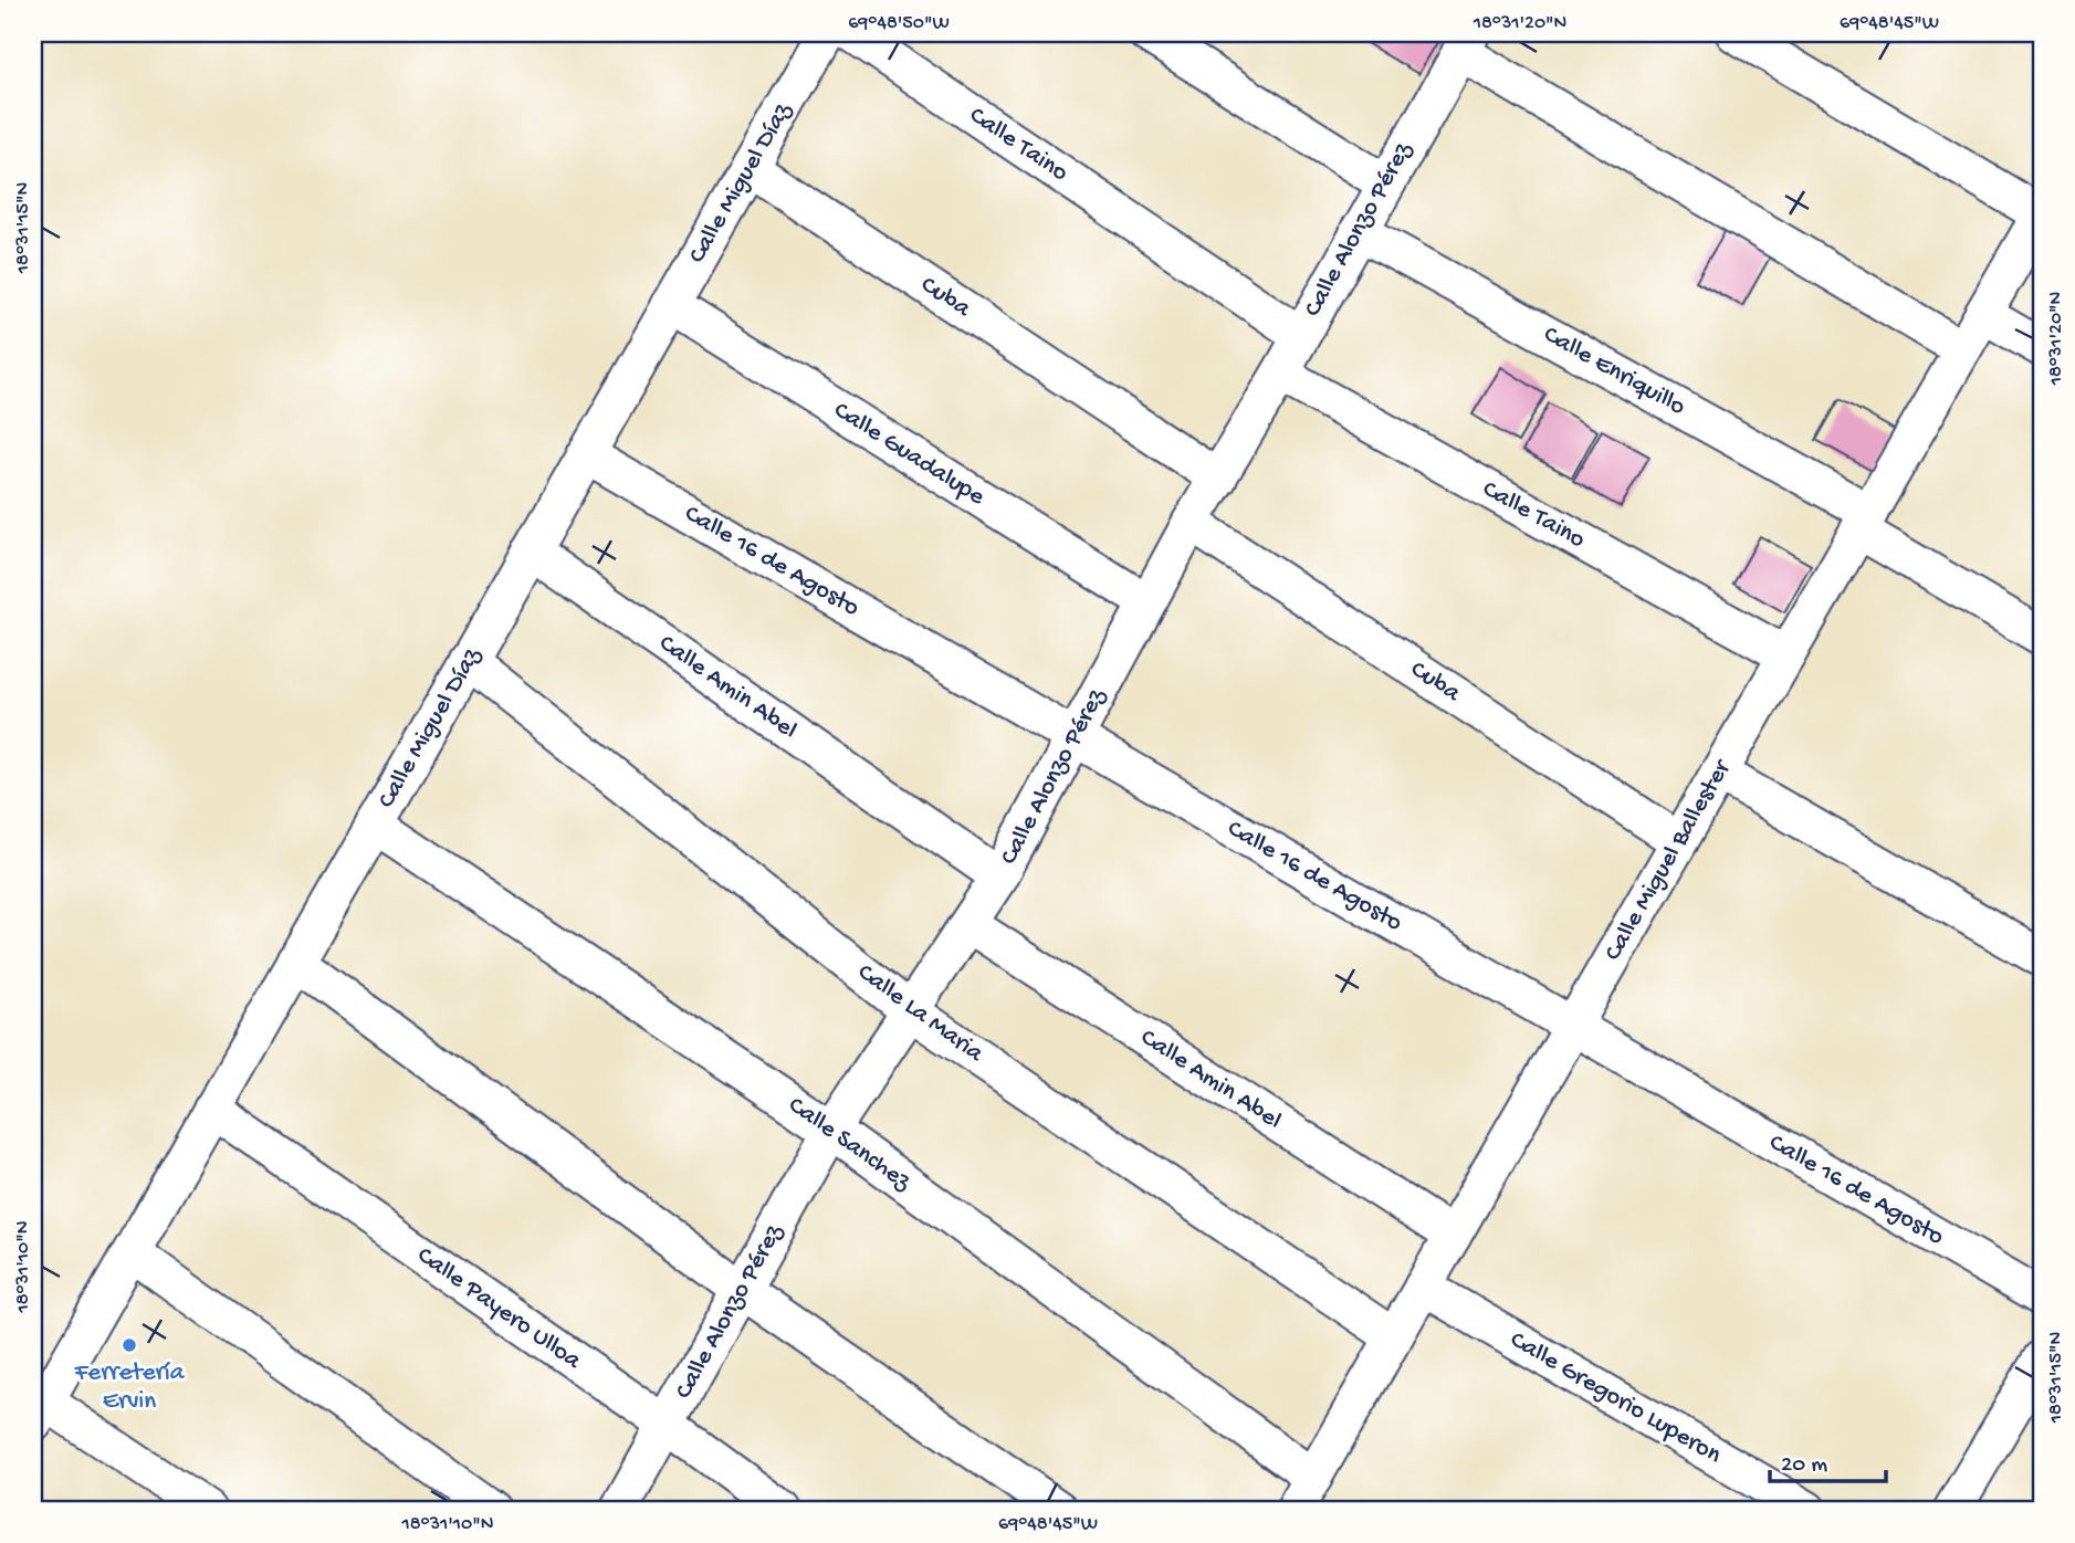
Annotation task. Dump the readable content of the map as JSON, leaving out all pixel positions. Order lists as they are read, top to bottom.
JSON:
{
  "streets": {
    "street": [
      "Calle Taino",
      "Calle Miguel Díaz",
      "Calle Alonzo Pérez",
      "Cuba",
      "Calle Enriquillo",
      "Calle Guadalupe",
      "Calle 16 de Agosto",
      "Calle Amin Abel",
      "Calle Miguel Ballester",
      "Calle La Maria",
      "Calle Sanchez",
      "Calle Payero Ulloa",
      "Calle Gregorio Luperon"
    ]
  },
  "crossings": [
    ["Calle Taino", "Calle Alonzo Pérez"],
    ["Calle Taino", "Calle Miguel Ballester"],
    ["Calle Miguel Díaz", "Cuba"],
    ["Calle Miguel Díaz", "Calle Guadalupe"],
    ["Calle Miguel Díaz", "Calle 16 de Agosto"],
    ["Calle Miguel Díaz", "Calle Amin Abel"],
    ["Calle Miguel Díaz", "Calle La Maria"],
    ["Calle Miguel Díaz", "Calle Sanchez"],
    ["Calle Miguel Díaz", "Calle Payero Ulloa"],
    ["Calle Alonzo Pérez", "Cuba"],
    ["Calle Alonzo Pérez", "Calle Enriquillo"],
    ["Calle Alonzo Pérez", "Calle Guadalupe"],
    ["Calle Alonzo Pérez", "Calle 16 de Agosto"],
    ["Calle Alonzo Pérez", "Calle Amin Abel"],
    ["Calle Alonzo Pérez", "Calle La Maria"],
    ["Calle Alonzo Pérez", "Calle Sanchez"],
    ["Calle Alonzo Pérez", "Calle Payero Ulloa"],
    ["Cuba", "Calle Miguel Ballester"],
    ["Calle Enriquillo", "Calle Miguel Ballester"],
    ["Calle 16 de Agosto", "Calle Miguel Ballester"],
    ["Calle Amin Abel", "Calle Miguel Ballester"],
    ["Calle Miguel Ballester", "Calle La Maria"],
    ["Calle Miguel Ballester", "Calle Sanchez"],
    ["Calle Miguel Ballester", "Calle Gregorio Luperon"]
  ],
  "places": ["Ferretería Ervin"],
  "scale_bar": "20 m",
  "coordinates": [
    "69°48'50\"W",
    "18°31'20\"N",
    "69°48'45\"W",
    "18°31'15\"N",
    "18°31'10\"N"
  ]
}
